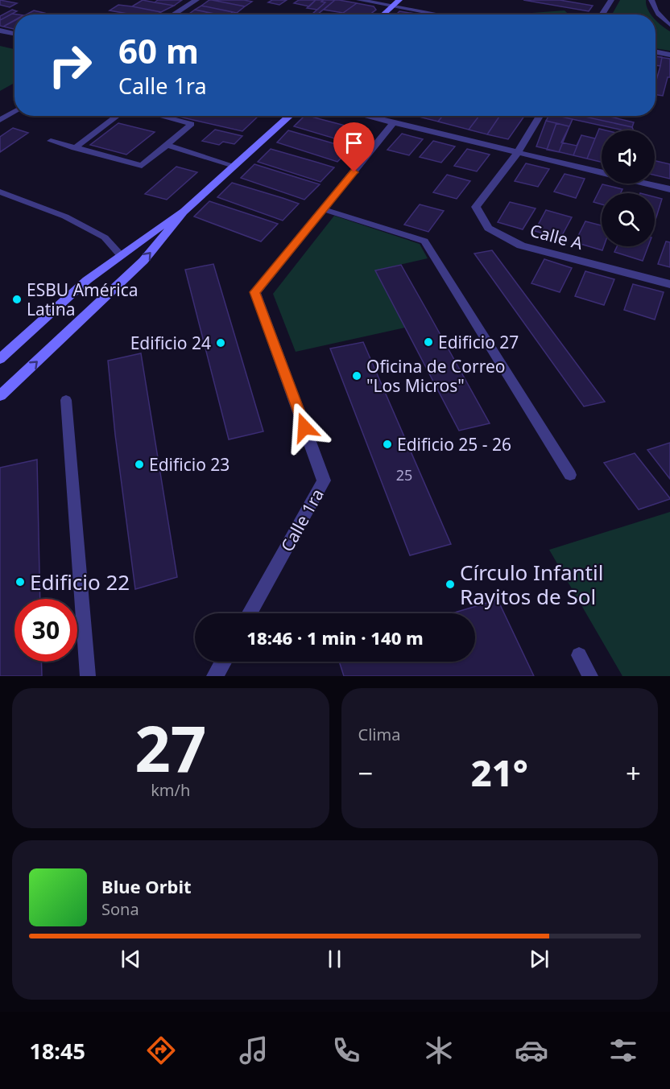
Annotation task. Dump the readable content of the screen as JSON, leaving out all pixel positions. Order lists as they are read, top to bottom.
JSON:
{
  "streets": {
    "street": ["Calle A", "Calle 1ra"]
  },
  "places": [
    "ESBU América Latina",
    "Edificio 27",
    "Edificio 24",
    "Oficina de Correo \"Los Micros\"",
    "Edificio 25 - 26",
    "Edificio 23",
    "Edificio 22",
    "Círculo Infantil Rayitos de Sol"
  ],
  "house_numbers": ["25"],
  "page": {
    "turn": ["60 m", "Calle 1ra"],
    "limit": "30",
    "trip": "18:46 · 1 min · 140 m",
    "tile": [
      ["27", "km/h"],
      "Clima"
    ],
    "heat": ["−", "21°", "+"],
    "song": ["Blue Orbit", "Sona"],
    "tabs": "18:45"
  }
}
